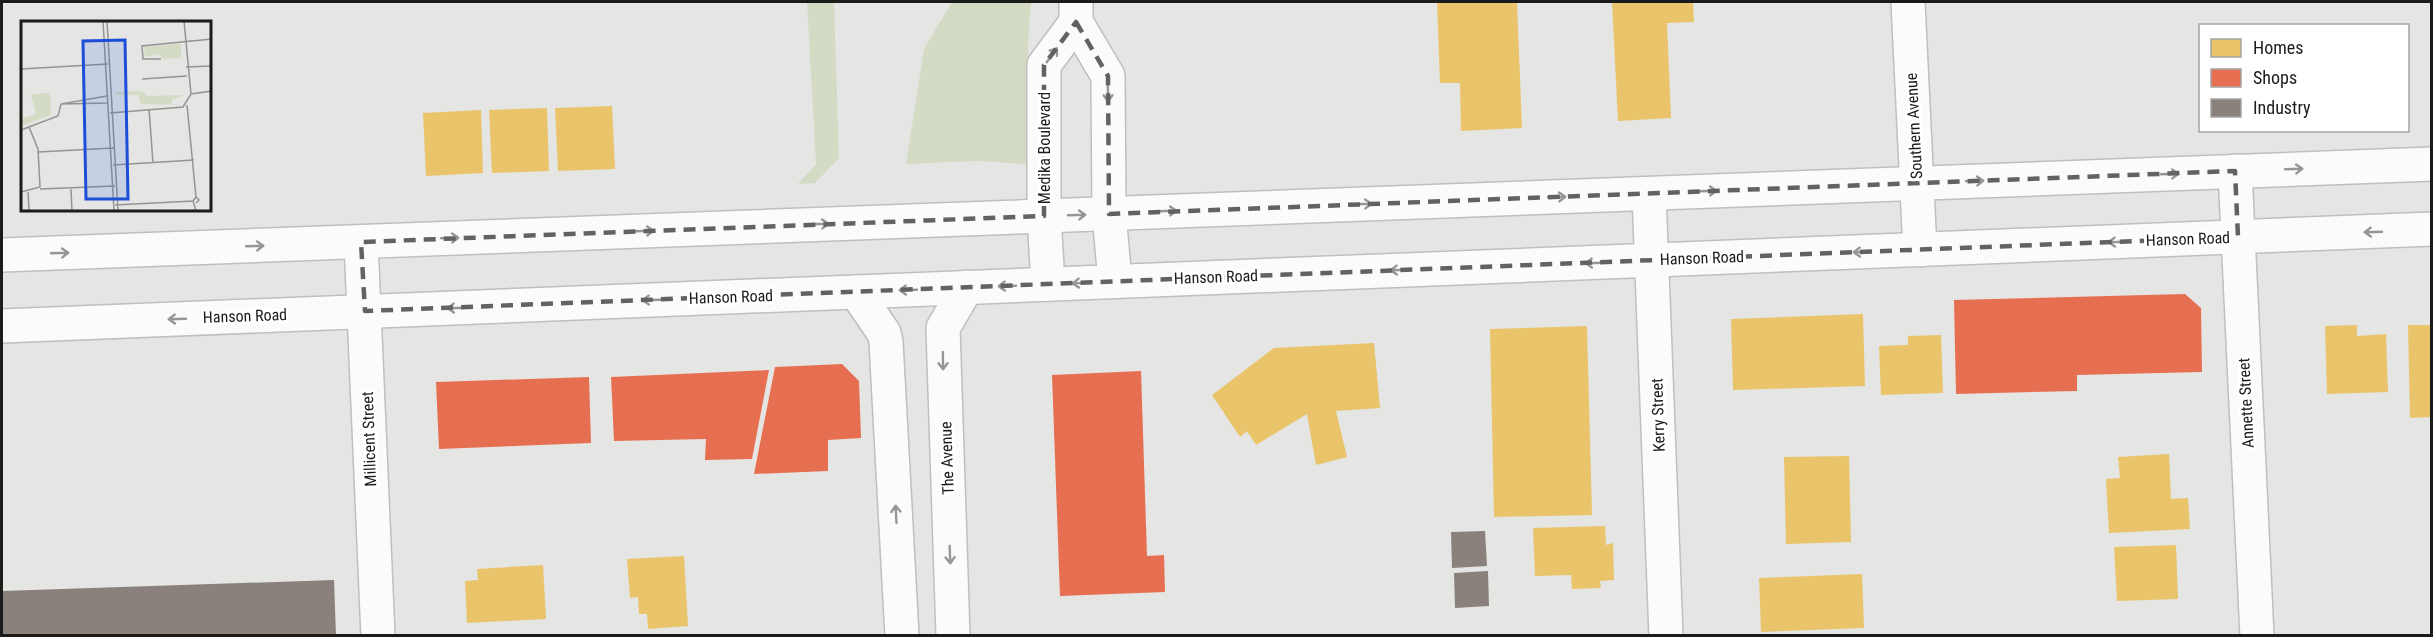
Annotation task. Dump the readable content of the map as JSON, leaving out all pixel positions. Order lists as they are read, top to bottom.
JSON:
{
  "streets": {
    "main road": [
      "Southern Avenue",
      "Medika Boulevard",
      "Hanson Road",
      "Annette Street",
      "Kerry Street",
      "Millicent Street",
      "The Avenue"
    ]
  },
  "crossings": [
    ["Southern Avenue", "Hanson Road"],
    ["Medika Boulevard", "Hanson Road"],
    ["Hanson Road", "Annette Street"],
    ["Hanson Road", "Kerry Street"],
    ["Hanson Road", "Millicent Street"],
    ["Hanson Road", "The Avenue"]
  ],
  "legend": ["Homes", "Shops", "Industry"]
}
